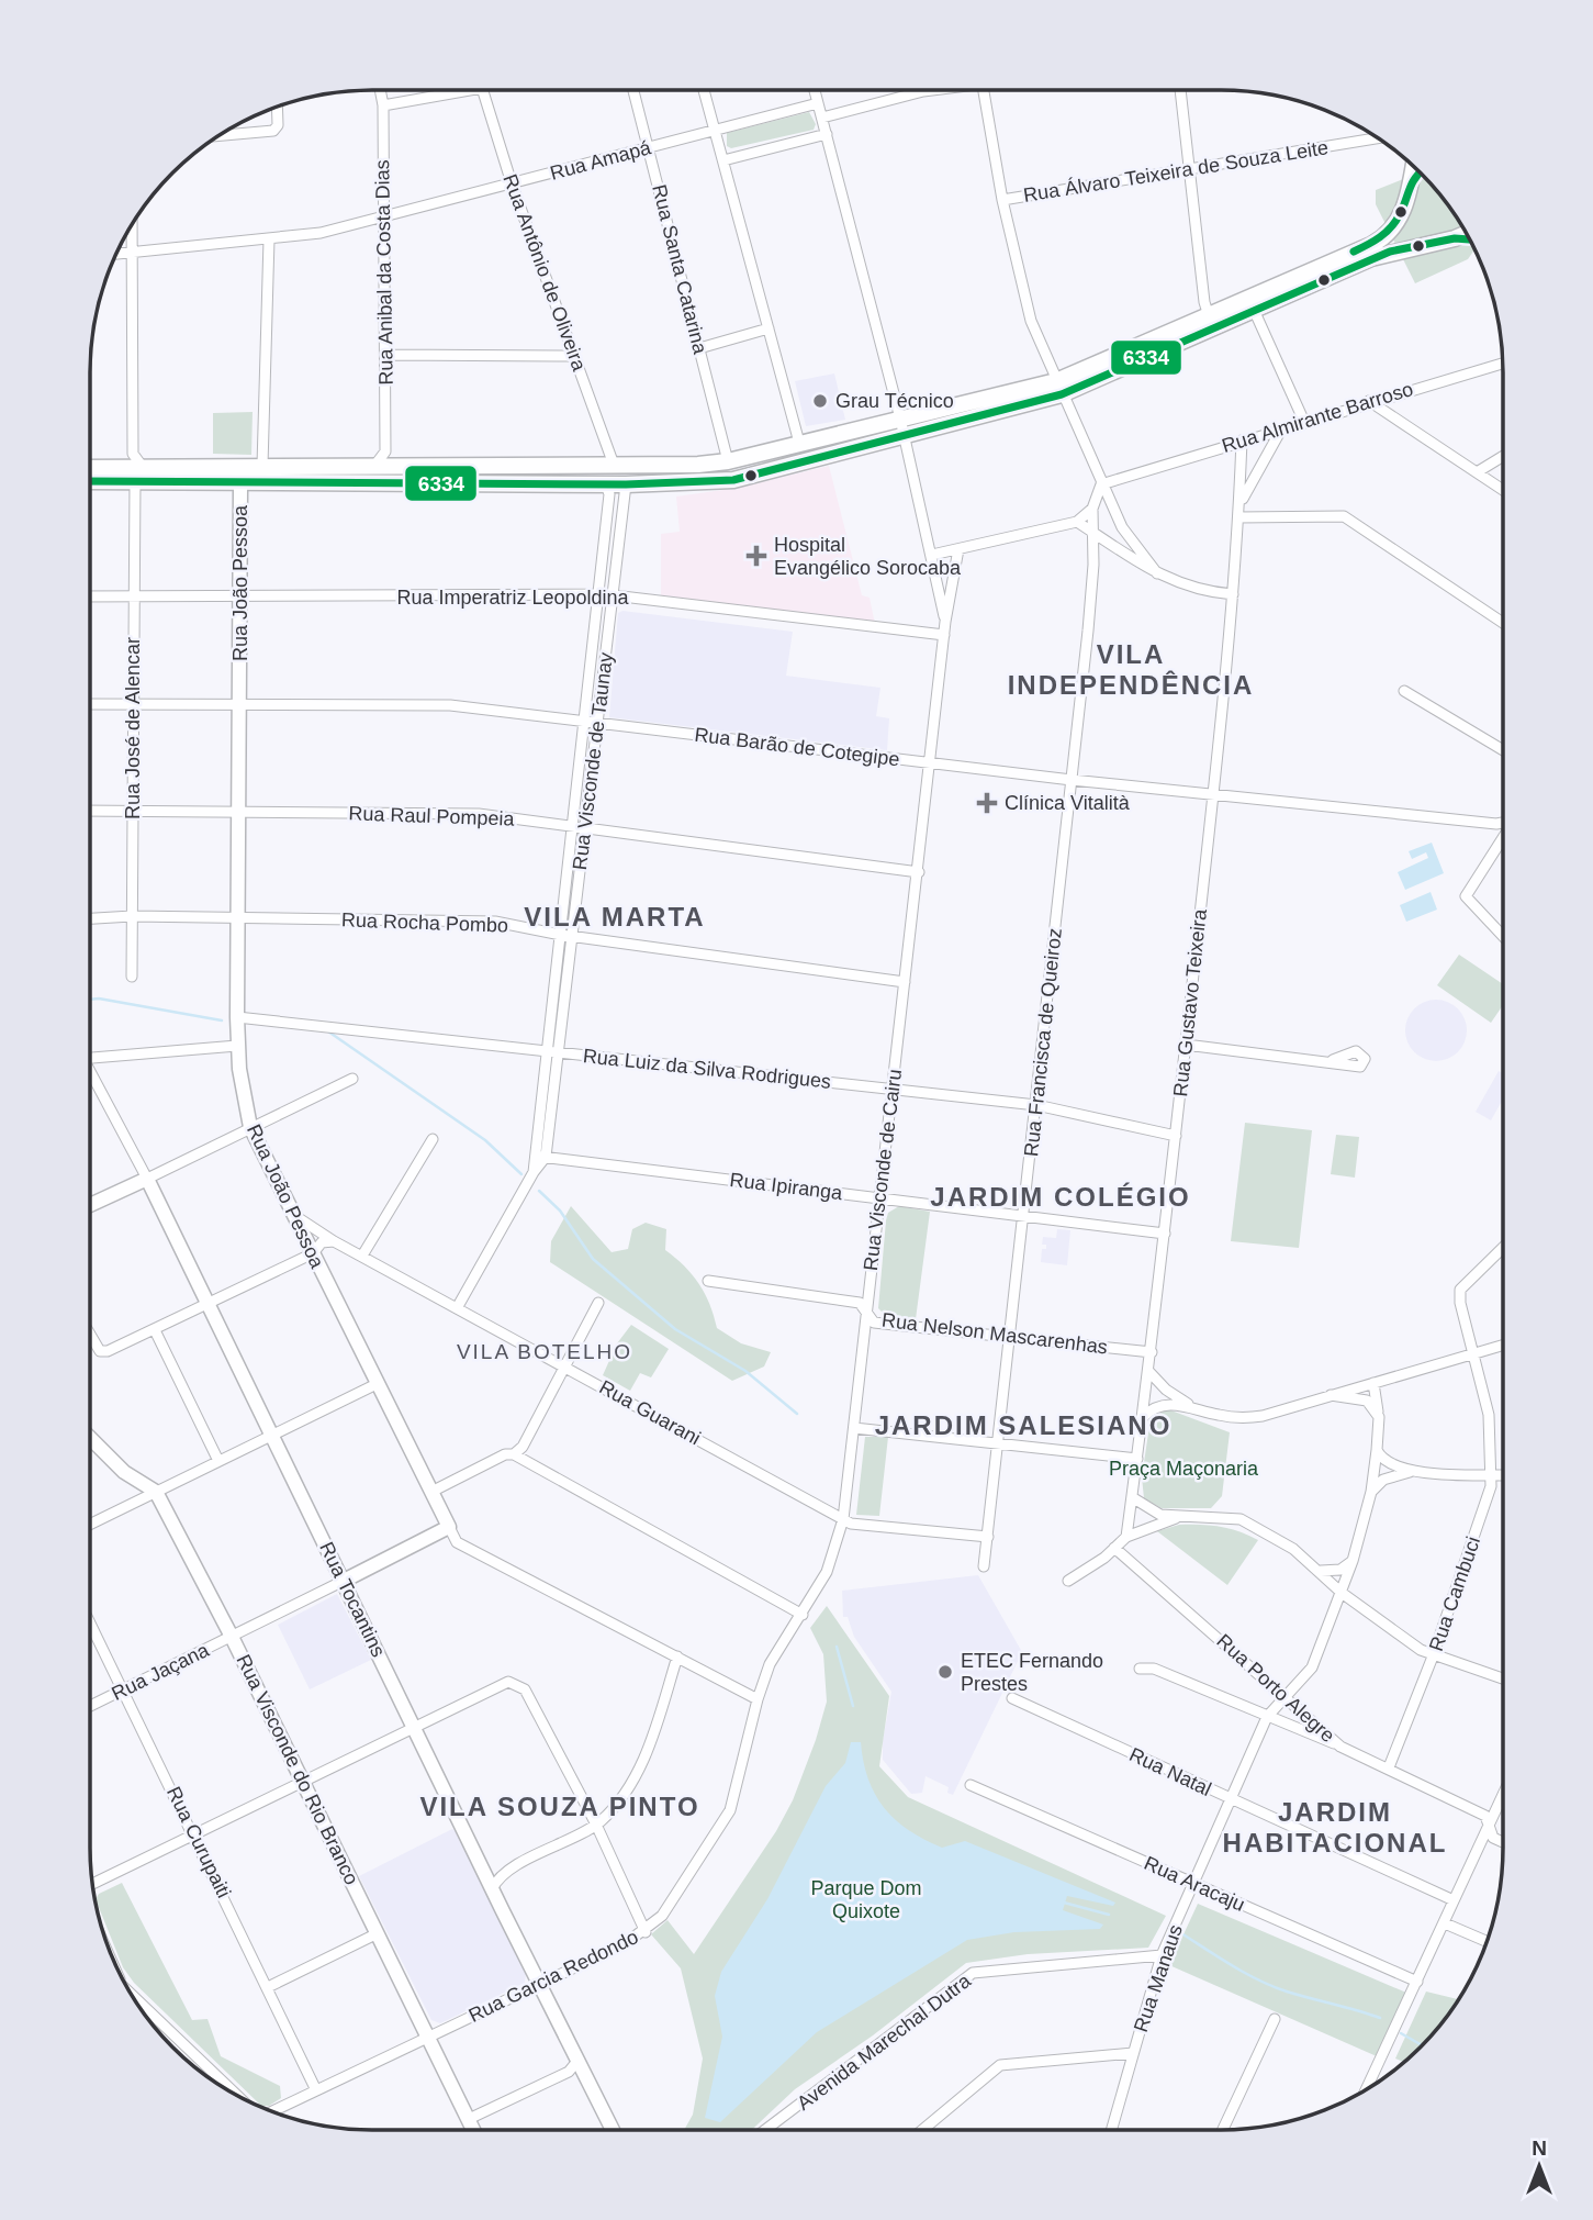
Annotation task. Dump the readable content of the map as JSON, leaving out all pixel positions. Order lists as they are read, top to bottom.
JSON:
{
  "streets": {
    "main road": [
      "Rua João Pessoa",
      "Rua Tocantins",
      "Rua Jaçana",
      "Rua Visconde do Rio Branco"
    ],
    "street": [
      "Rua Amapá",
      "Rua Álvaro Teixeira de Souza Leite",
      "Rua Santa Catarina",
      "Rua Anibal da Costa Dias",
      "Rua Antônio de Oliveira",
      "Rua Almirante Barroso",
      "Rua Imperatriz Leopoldina",
      "Rua José de Alencar",
      "Rua Barão de Cotegipe",
      "Rua Visconde de Taunay",
      "Rua Raul Pompeia",
      "Rua Rocha Pombo",
      "Rua Gustavo Teixeira",
      "Rua Francisca de Queiroz",
      "Rua Luiz da Silva Rodrigues",
      "Rua Visconde de Cairu",
      "Rua Ipiranga",
      "Rua Nelson Mascarenhas",
      "Rua Guarani",
      "Rua Cambuci",
      "Rua Porto Alegre",
      "Rua Natal",
      "Rua Curupaiti",
      "Rua Aracaju",
      "Rua Garcia Redondo",
      "Rua Manaus",
      "Avenida Marechal Dutra"
    ]
  },
  "crossings": [
    ["Rua Amapá", "Rua Santa Catarina"],
    ["Rua Amapá", "Rua Anibal da Costa Dias"],
    ["Rua Amapá", "Rua Antônio de Oliveira"],
    ["Rua Amapá", "Rua José de Alencar"],
    ["Rua Amapá", "Rua Visconde de Cairu"],
    ["Rua Almirante Barroso", "Rua Gustavo Teixeira"],
    ["Rua João Pessoa", "Rua Imperatriz Leopoldina"],
    ["Rua João Pessoa", "Rua Barão de Cotegipe"],
    ["Rua João Pessoa", "Rua Raul Pompeia"],
    ["Rua João Pessoa", "Rua Rocha Pombo"],
    ["Rua João Pessoa", "Rua Luiz da Silva Rodrigues"],
    ["Rua João Pessoa", "Rua Visconde de Cairu"],
    ["Rua João Pessoa", "Rua Guarani"],
    ["Rua João Pessoa", "Rua Jaçana"],
    ["Rua João Pessoa", "Rua Garcia Redondo"],
    ["Rua Imperatriz Leopoldina", "Rua José de Alencar"],
    ["Rua Imperatriz Leopoldina", "Rua Visconde de Taunay"],
    ["Rua Imperatriz Leopoldina", "Rua Visconde de Cairu"],
    ["Rua José de Alencar", "Rua Barão de Cotegipe"],
    ["Rua José de Alencar", "Rua Raul Pompeia"],
    ["Rua José de Alencar", "Rua Rocha Pombo"],
    ["Rua Barão de Cotegipe", "Rua Visconde de Taunay"],
    ["Rua Barão de Cotegipe", "Rua Gustavo Teixeira"],
    ["Rua Barão de Cotegipe", "Rua Francisca de Queiroz"],
    ["Rua Barão de Cotegipe", "Rua Visconde de Cairu"],
    ["Rua Visconde de Taunay", "Rua Raul Pompeia"],
    ["Rua Visconde de Taunay", "Rua Rocha Pombo"],
    ["Rua Visconde de Taunay", "Rua Luiz da Silva Rodrigues"],
    ["Rua Visconde de Taunay", "Rua Ipiranga"],
    ["Rua Raul Pompeia", "Rua Visconde de Cairu"],
    ["Rua Rocha Pombo", "Rua Visconde de Cairu"],
    ["Rua Gustavo Teixeira", "Rua Luiz da Silva Rodrigues"],
    ["Rua Gustavo Teixeira", "Rua Ipiranga"],
    ["Rua Gustavo Teixeira", "Rua Nelson Mascarenhas"],
    ["Rua Francisca de Queiroz", "Rua Luiz da Silva Rodrigues"],
    ["Rua Francisca de Queiroz", "Rua Ipiranga"],
    ["Rua Francisca de Queiroz", "Rua Nelson Mascarenhas"],
    ["Rua Francisca de Queiroz", "Rua Guarani"],
    ["Rua Luiz da Silva Rodrigues", "Rua Visconde de Cairu"],
    ["Rua Visconde de Cairu", "Rua Ipiranga"],
    ["Rua Visconde de Cairu", "Rua Nelson Mascarenhas"],
    ["Rua Visconde de Cairu", "Rua Guarani"],
    ["Rua Visconde de Cairu", "Rua Garcia Redondo"],
    ["Rua Cambuci", "Rua Porto Alegre"],
    ["Rua Tocantins", "Rua Jaçana"],
    ["Rua Tocantins", "Rua Garcia Redondo"],
    ["Rua Jaçana", "Rua Visconde do Rio Branco"],
    ["Rua Jaçana", "Rua Curupaiti"],
    ["Rua Porto Alegre", "Rua Manaus"],
    ["Rua Visconde do Rio Branco", "Rua Garcia Redondo"],
    ["Rua Natal", "Rua Manaus"],
    ["Rua Curupaiti", "Rua Garcia Redondo"],
    ["Rua Aracaju", "Rua Manaus"],
    ["Rua Manaus", "Avenida Marechal Dutra"]
  ],
  "districts": [
    "VILA INDEPENDÊNCIA",
    "VILA MARTA",
    "JARDIM COLÉGIO",
    "VILA BOTELHO",
    "JARDIM SALESIANO",
    "VILA SOUZA PINTO",
    "JARDIM HABITACIONAL"
  ],
  "parks": ["Praça Maçonaria", "Parque Dom Quixote"],
  "places": {
    "other": ["Grau Técnico", "ETEC Fernando Prestes"],
    "health": ["Hospital Evangélico Sorocaba", "Clínica Vitalità"]
  },
  "lines": ["transit line 6334"],
  "north": "top"
}
